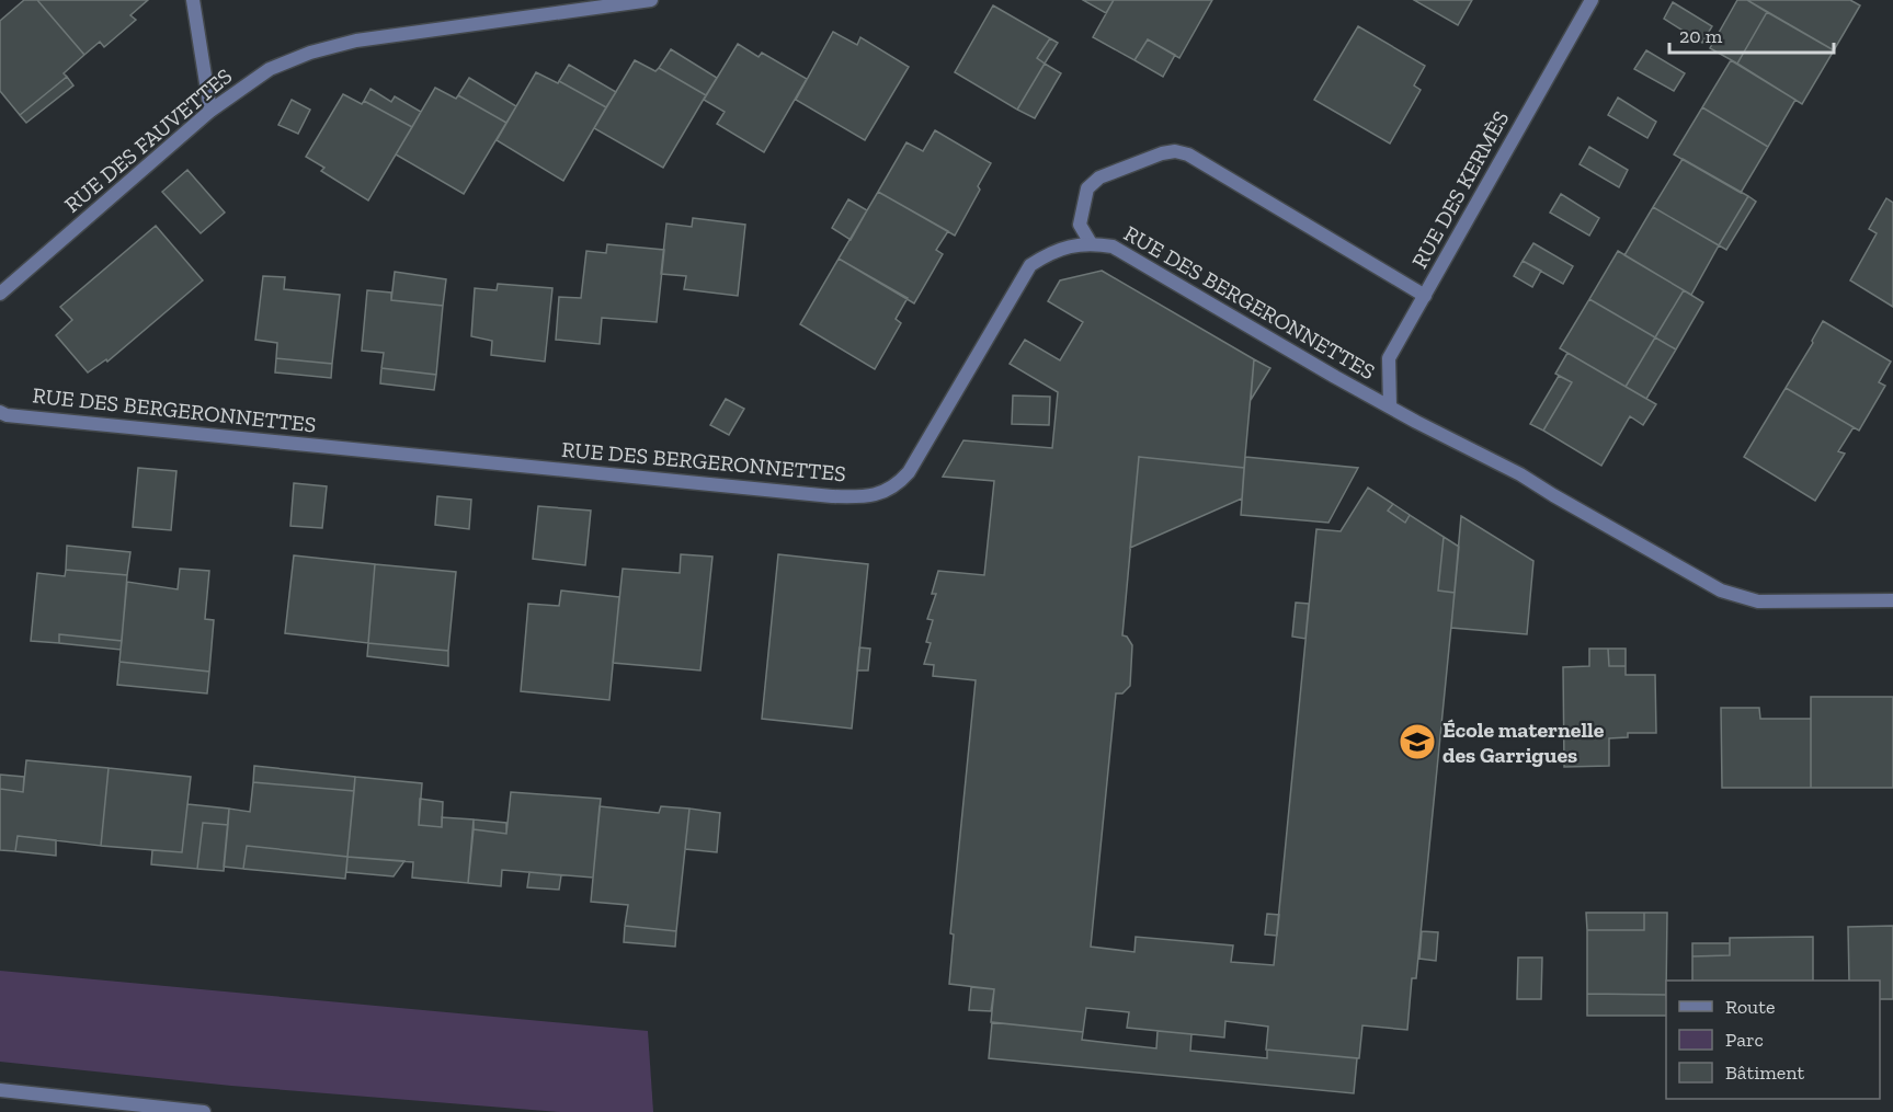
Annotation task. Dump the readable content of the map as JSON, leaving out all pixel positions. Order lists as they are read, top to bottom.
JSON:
{
  "streets": {
    "street": ["RUE DES FAUVETTES", "RUE DES KERMÈS", "RUE DES BERGERONNETTES"]
  },
  "crossings": [
    ["RUE DES KERMÈS", "RUE DES BERGERONNETTES"]
  ],
  "places": {
    "school or university": ["École maternelle des Garrigues"]
  },
  "legend": ["Route", "Parc", "Bâtiment"],
  "scale_bar": "20 m"
}
